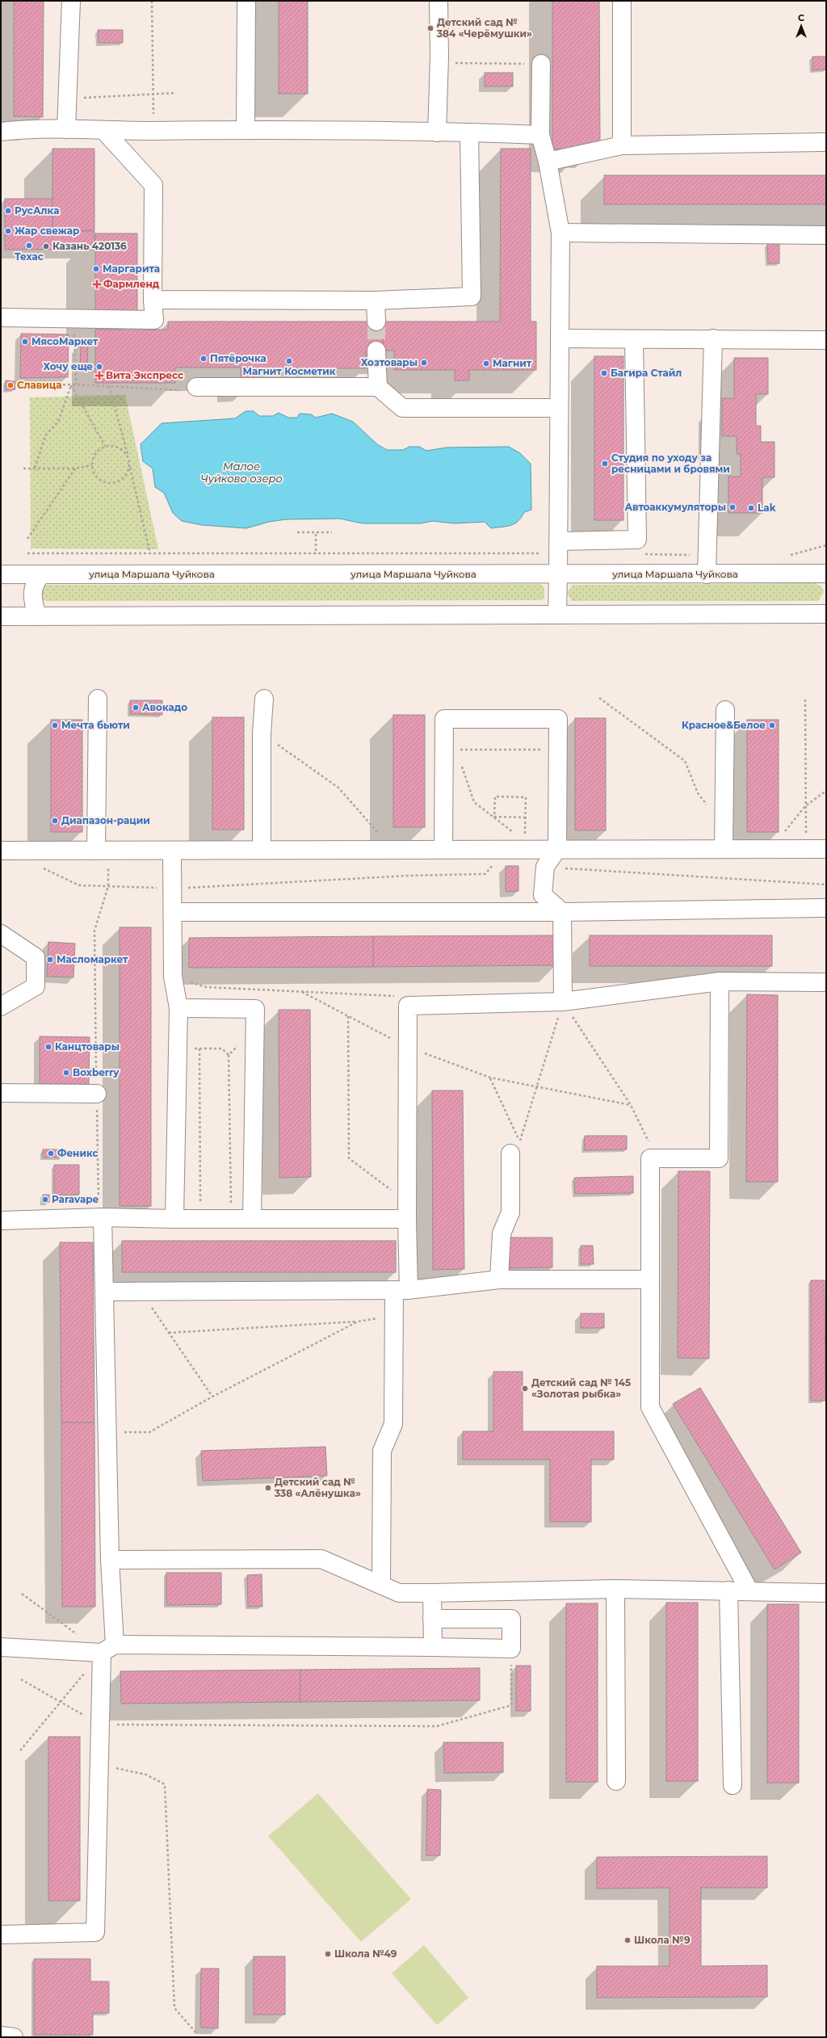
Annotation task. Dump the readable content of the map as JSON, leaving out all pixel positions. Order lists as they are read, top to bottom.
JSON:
{
  "streets": {
    "main road": ["улица Маршала Чуйкова"]
  },
  "water": ["Малое Чуйково озеро"],
  "places": {
    "other": [
      "Детский сад № 384 «Черёмушки»",
      "РусАлка",
      "Жар свежар",
      "Техас",
      "Казань 420136",
      "Маргарита",
      "МясоМаркет",
      "Пятёрочка",
      "Магнит Косметик",
      "Хозтовары",
      "Магнит",
      "Хочу еще",
      "Багира Стайл",
      "Славица",
      "Студия по уходу за ресницами и бровями",
      "Автоаккумуляторы",
      "Lak",
      "Авокадо",
      "Мечта бьюти",
      "Красное&Белое",
      "Диапазон-рации",
      "Масломаркет",
      "Канцтовары",
      "Boxberry",
      "Феникс",
      "Paravape",
      "Детский сад № 145 «Золотая рыбка»",
      "Детский сад № 338 «Алёнушка»",
      "Школа №9",
      "Школа №49"
    ],
    "health": ["Фармленд", "Вита Экспресс"]
  },
  "north": "top"
}
